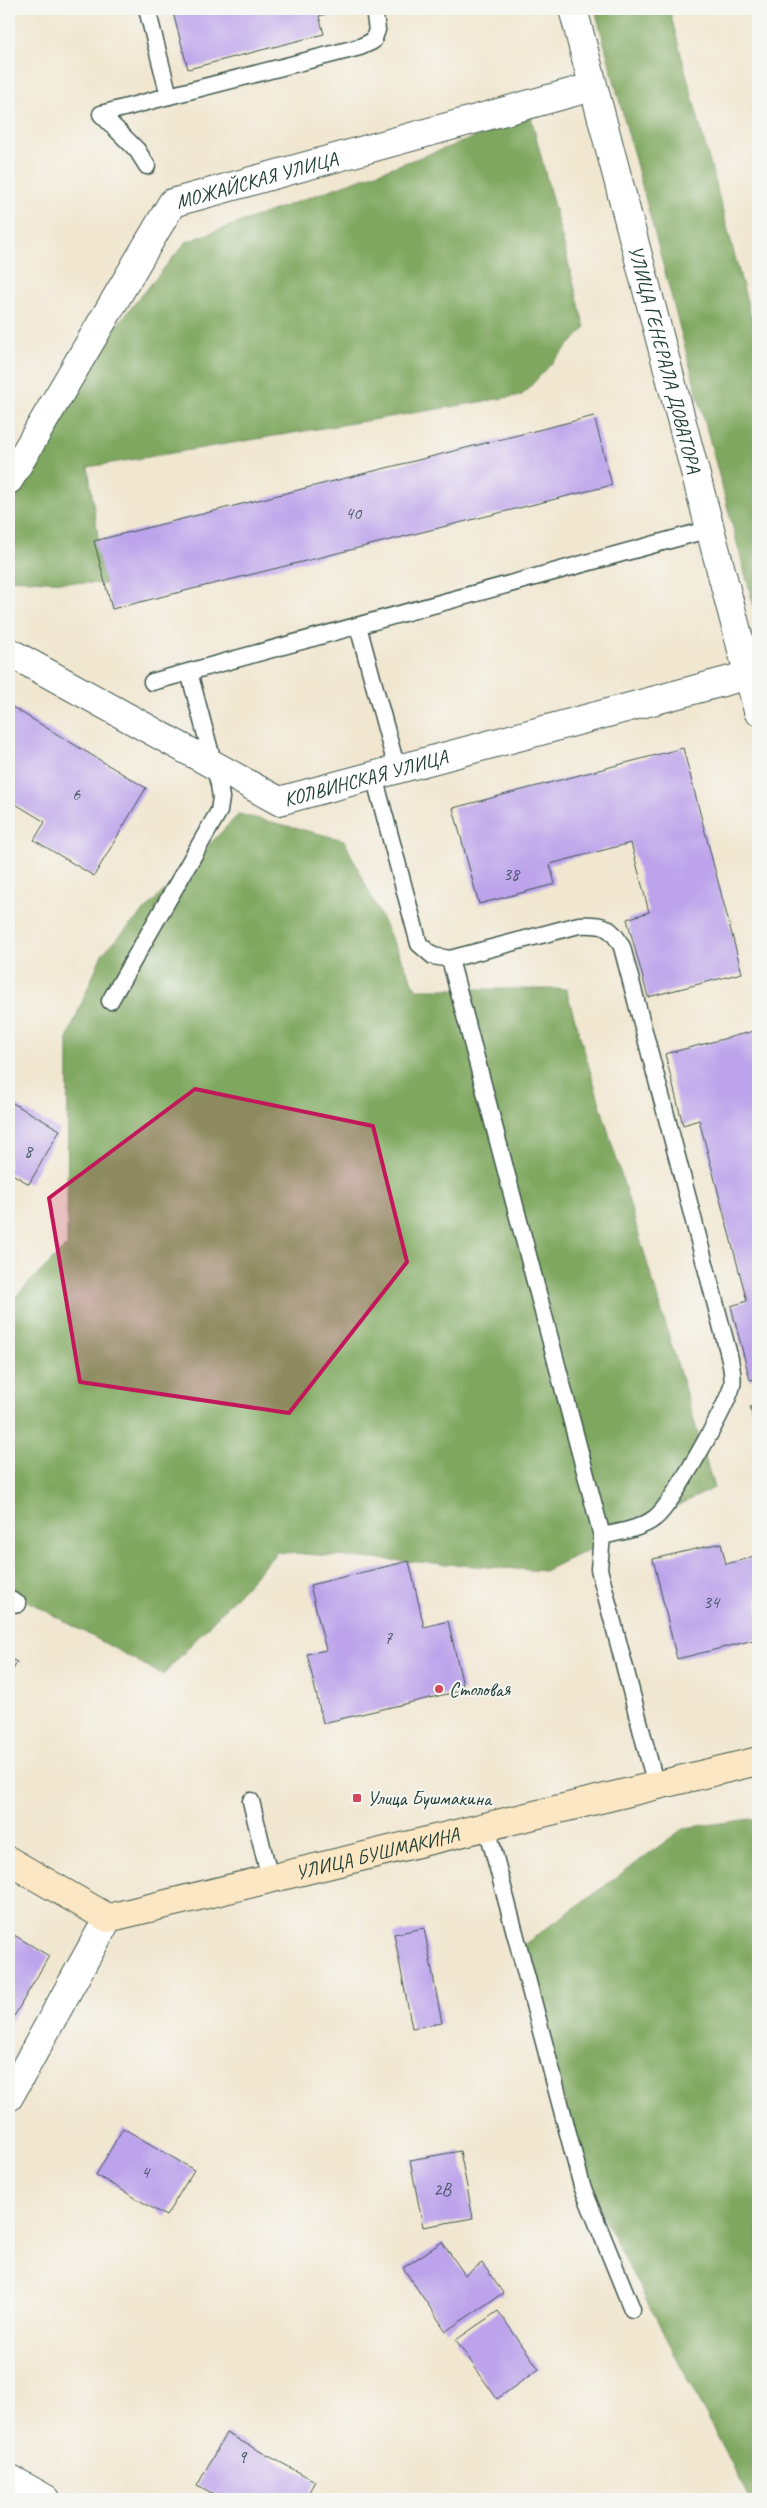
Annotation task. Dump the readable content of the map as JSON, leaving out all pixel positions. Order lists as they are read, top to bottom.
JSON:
{
  "streets": {
    "street": [
      "МОЖАЙСКАЯ УЛИЦА",
      "УЛИЦА ГЕНЕРАЛА ДОВАТОРА",
      "КОЛВИНСКАЯ УЛИЦА",
      "УЛИЦА БУШМАКИНА"
    ]
  },
  "crossings": [
    ["МОЖАЙСКАЯ УЛИЦА", "УЛИЦА ГЕНЕРАЛА ДОВАТОРА"],
    ["УЛИЦА ГЕНЕРАЛА ДОВАТОРА", "КОЛВИНСКАЯ УЛИЦА"]
  ],
  "places": {
    "other": ["Столовая"],
    "transit": ["Улица Бушмакина"]
  },
  "house_numbers": [
    "40",
    "6",
    "38",
    "8",
    "34",
    "7",
    "4",
    "2В",
    "9"
  ]
}
